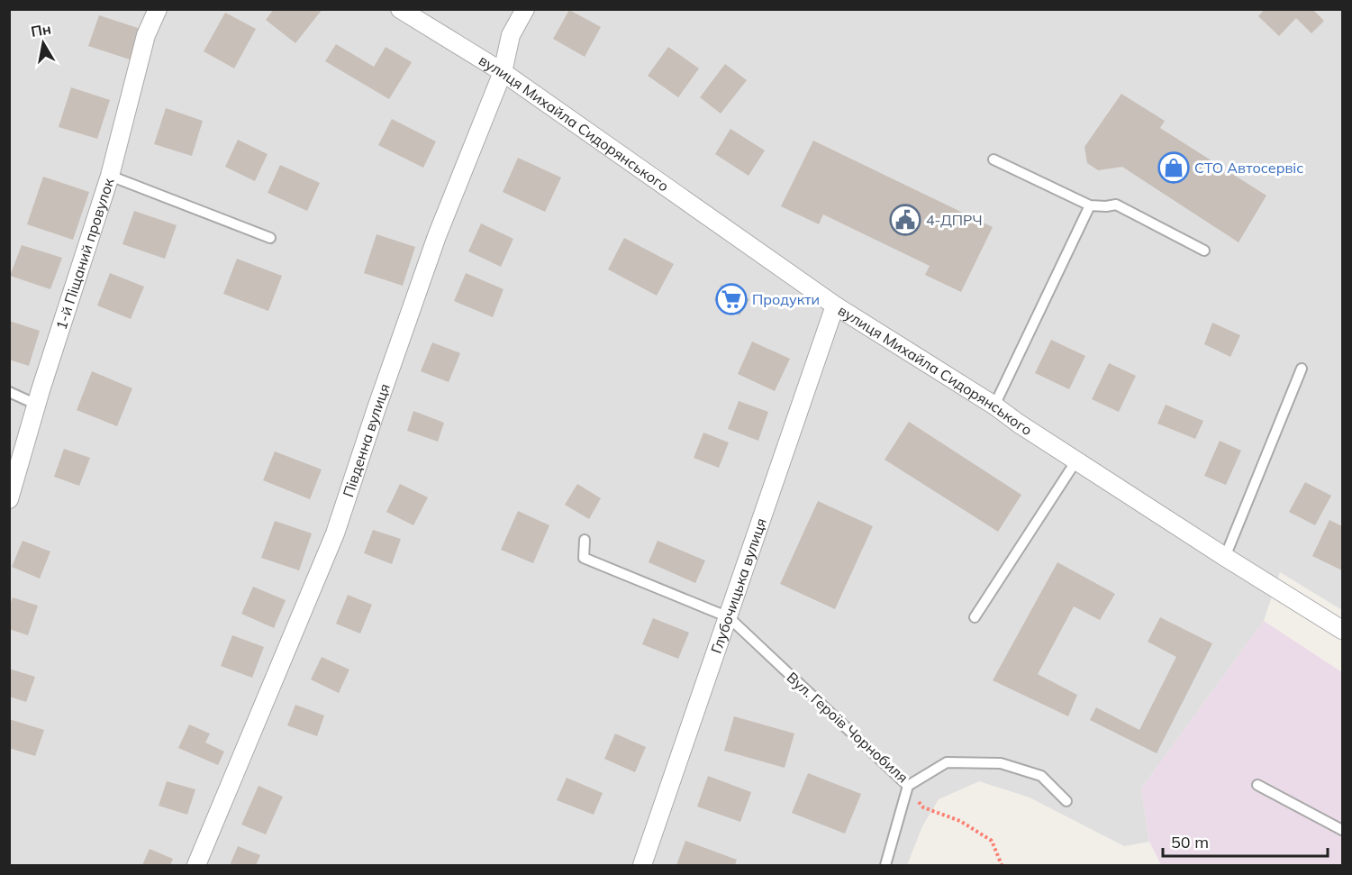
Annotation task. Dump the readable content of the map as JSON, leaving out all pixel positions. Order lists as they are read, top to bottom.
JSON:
{
  "streets": {
    "street": [
      "вулиця Михайла Сидорянського",
      "1-й Піщаний провулок",
      "Південна вулиця",
      "Глубочицька вулиця"
    ],
    "lane": ["Вул. Героїв Чорнобиля"]
  },
  "crossings": [
    ["вулиця Михайла Сидорянського", "Південна вулиця"],
    ["вулиця Михайла Сидорянського", "Глубочицька вулиця"],
    ["Глубочицька вулиця", "Вул. Героїв Чорнобиля"]
  ],
  "places": {
    "shop": ["СТО Автосервіс"],
    "public building": ["4-ДПРЧ"],
    "supermarket": ["Продукти"]
  },
  "scale_bar": "50 m",
  "north": "top"
}
